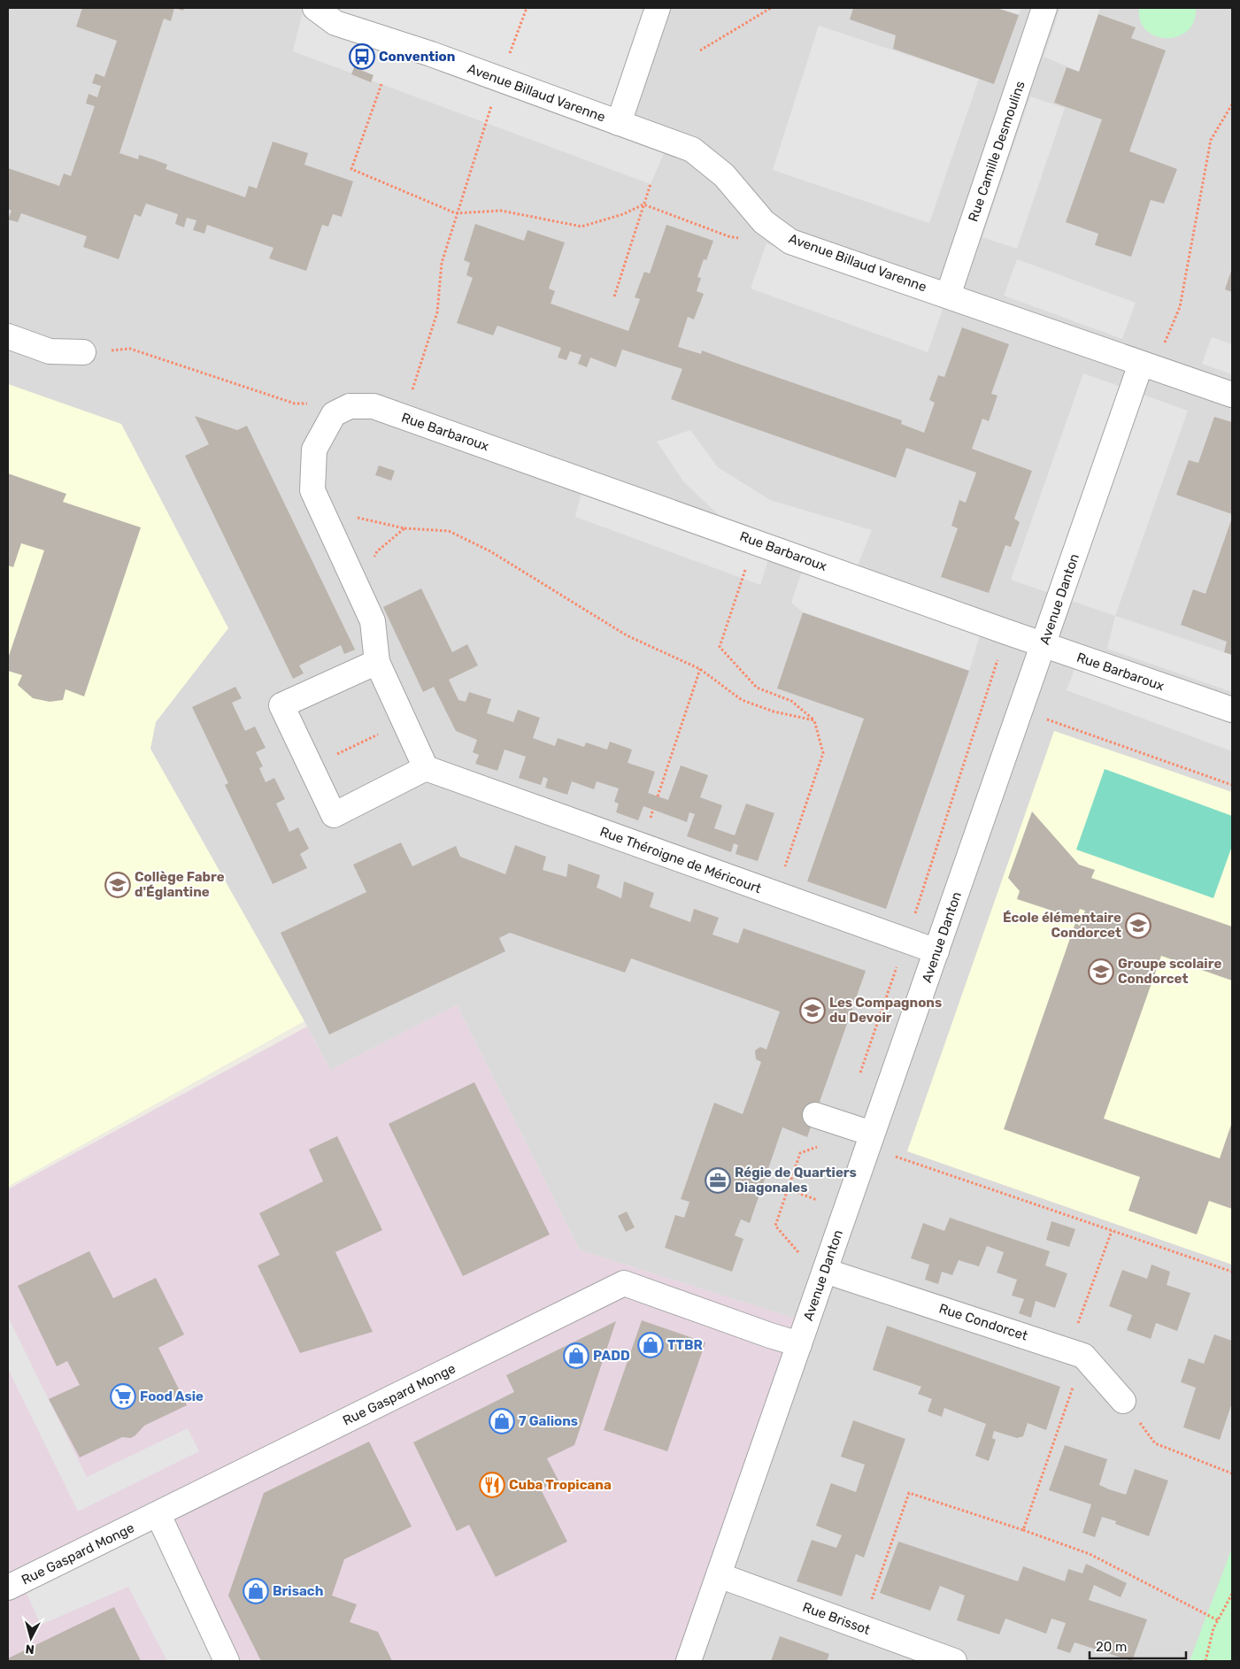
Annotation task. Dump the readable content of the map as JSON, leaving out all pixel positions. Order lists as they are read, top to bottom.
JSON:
{
  "streets": {
    "street": [
      "Avenue Billaud Varenne",
      "Rue Camille Desmoulins",
      "Rue Barbaroux",
      "Avenue Danton",
      "Rue Théroigne de Méricourt",
      "Rue Condorcet",
      "Rue Gaspard Monge",
      "Rue Brissot"
    ]
  },
  "crossings": [
    ["Avenue Billaud Varenne", "Rue Camille Desmoulins"],
    ["Avenue Billaud Varenne", "Avenue Danton"],
    ["Rue Barbaroux", "Avenue Danton"],
    ["Avenue Danton", "Rue Théroigne de Méricourt"],
    ["Avenue Danton", "Rue Condorcet"],
    ["Avenue Danton", "Rue Gaspard Monge"],
    ["Avenue Danton", "Rue Brissot"]
  ],
  "places": {
    "bus stop": ["Convention"],
    "school or university": [
      "Collège Fabre d'Églantine",
      "École élémentaire Condorcet",
      "Groupe scolaire Condorcet",
      "Les Compagnons du Devoir"
    ],
    "office": ["Régie de Quartiers Diagonales"],
    "shop": [
      "TTBR",
      "PADD",
      "7 Galions",
      "Brisach"
    ],
    "supermarket": ["Food Asie"],
    "restaurant": ["Cuba Tropicana"]
  },
  "scale_bar": "20 m",
  "north": "bottom"
}
